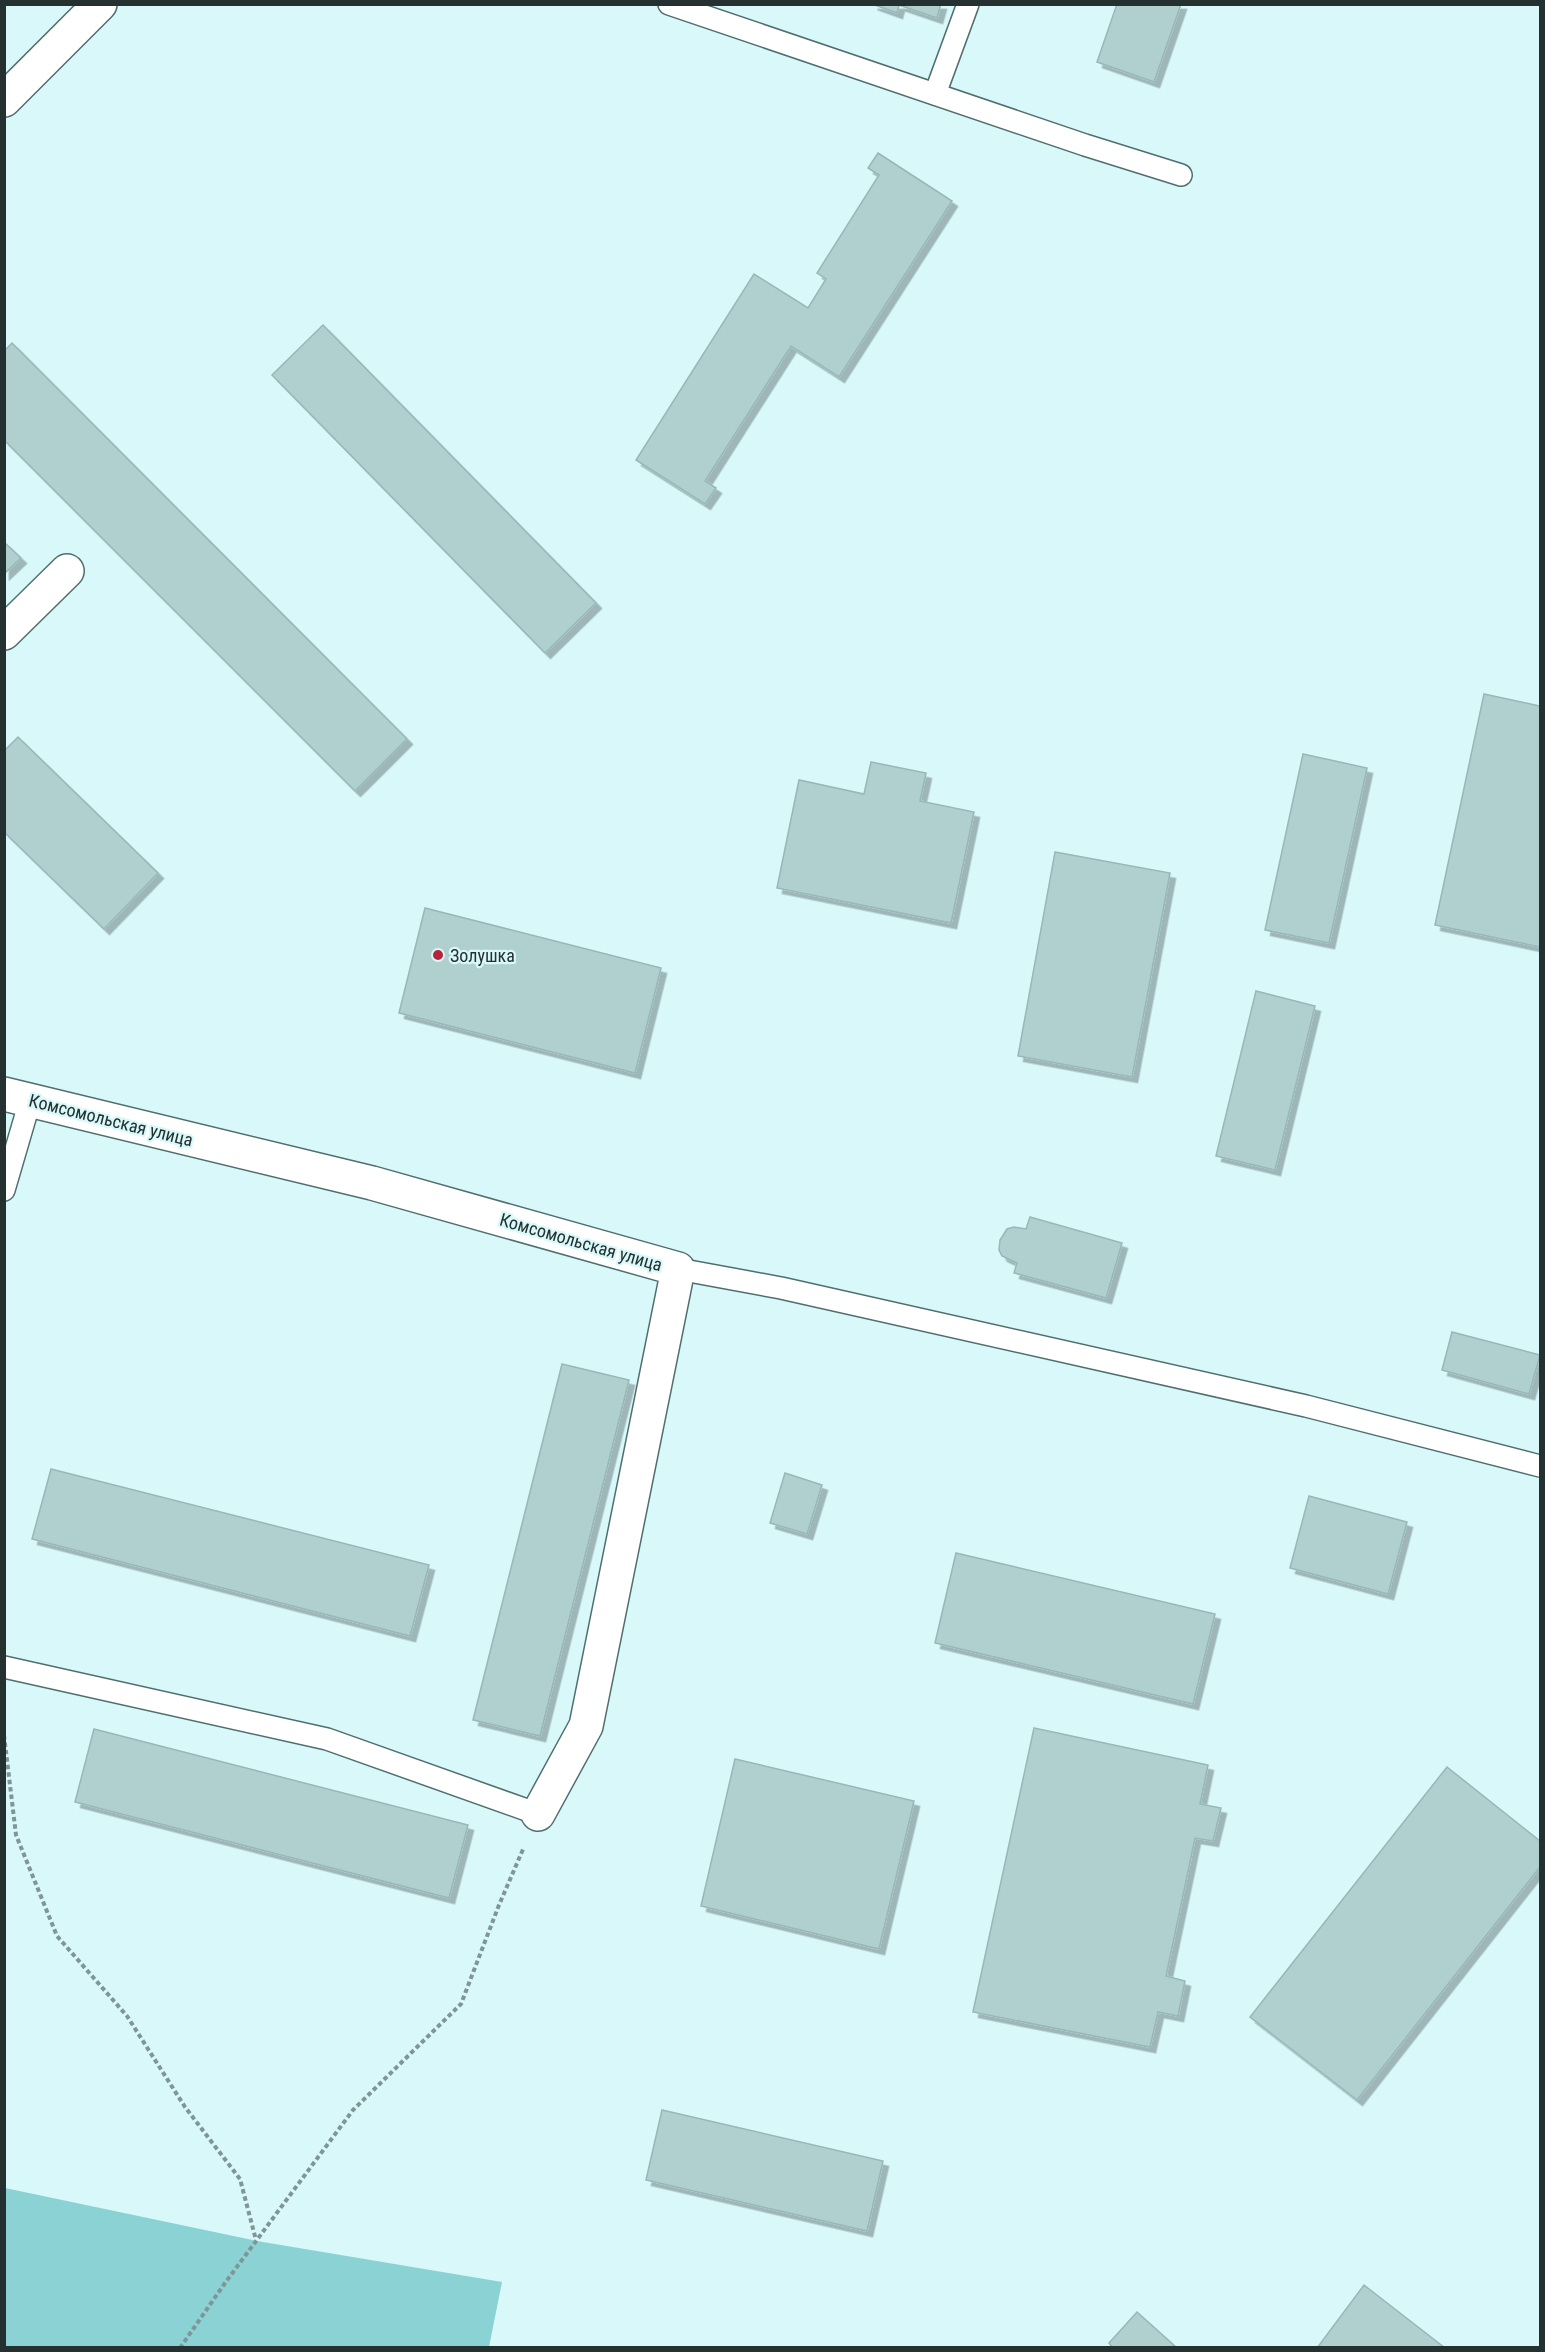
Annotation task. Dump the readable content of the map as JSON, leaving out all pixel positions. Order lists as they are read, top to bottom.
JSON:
{
  "streets": {
    "street": ["Комсомольская улица"]
  },
  "places": ["Золушка"]
}
